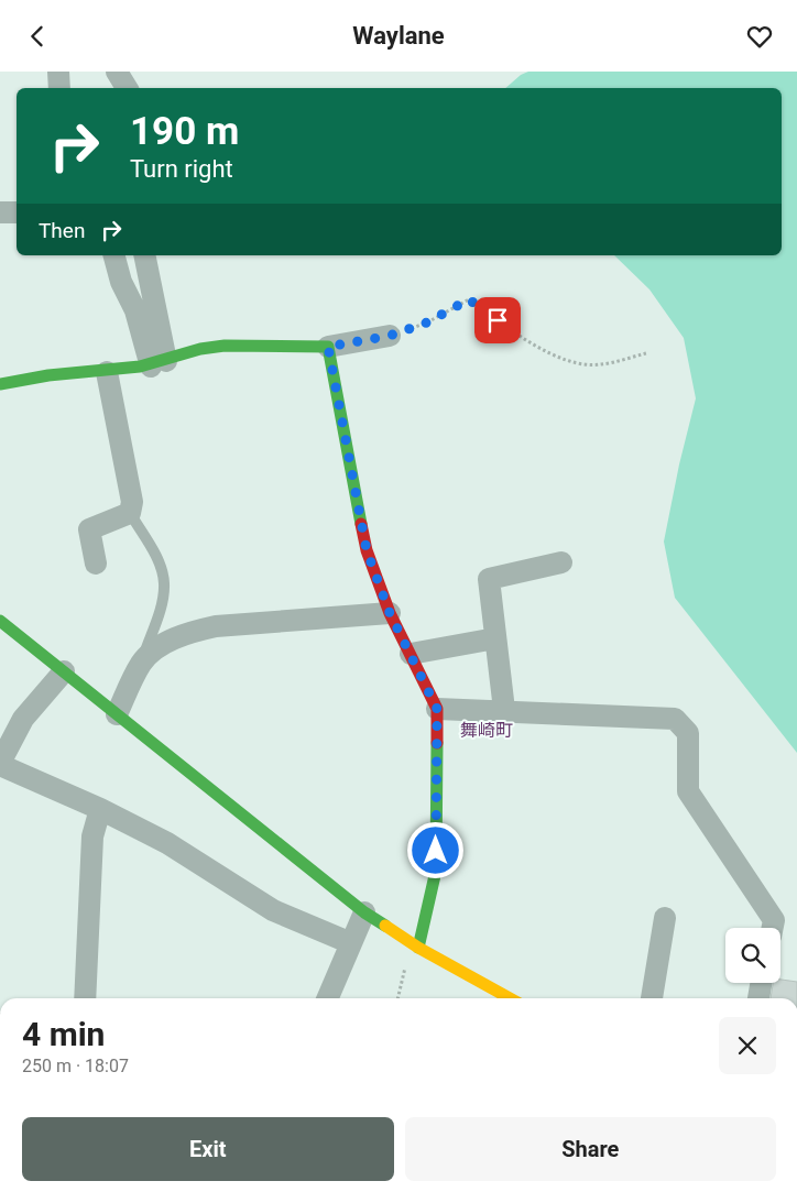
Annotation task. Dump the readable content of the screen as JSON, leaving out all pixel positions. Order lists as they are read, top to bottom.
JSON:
{
  "districts": ["舞崎町"],
  "page": {
    "header": "Waylane",
    "turn": ["190 m", "Turn right"],
    "then": "Then",
    "heading": ["4 min", "250 m · 18:07"],
    "buttons": ["Exit", "Share"]
  }
}
